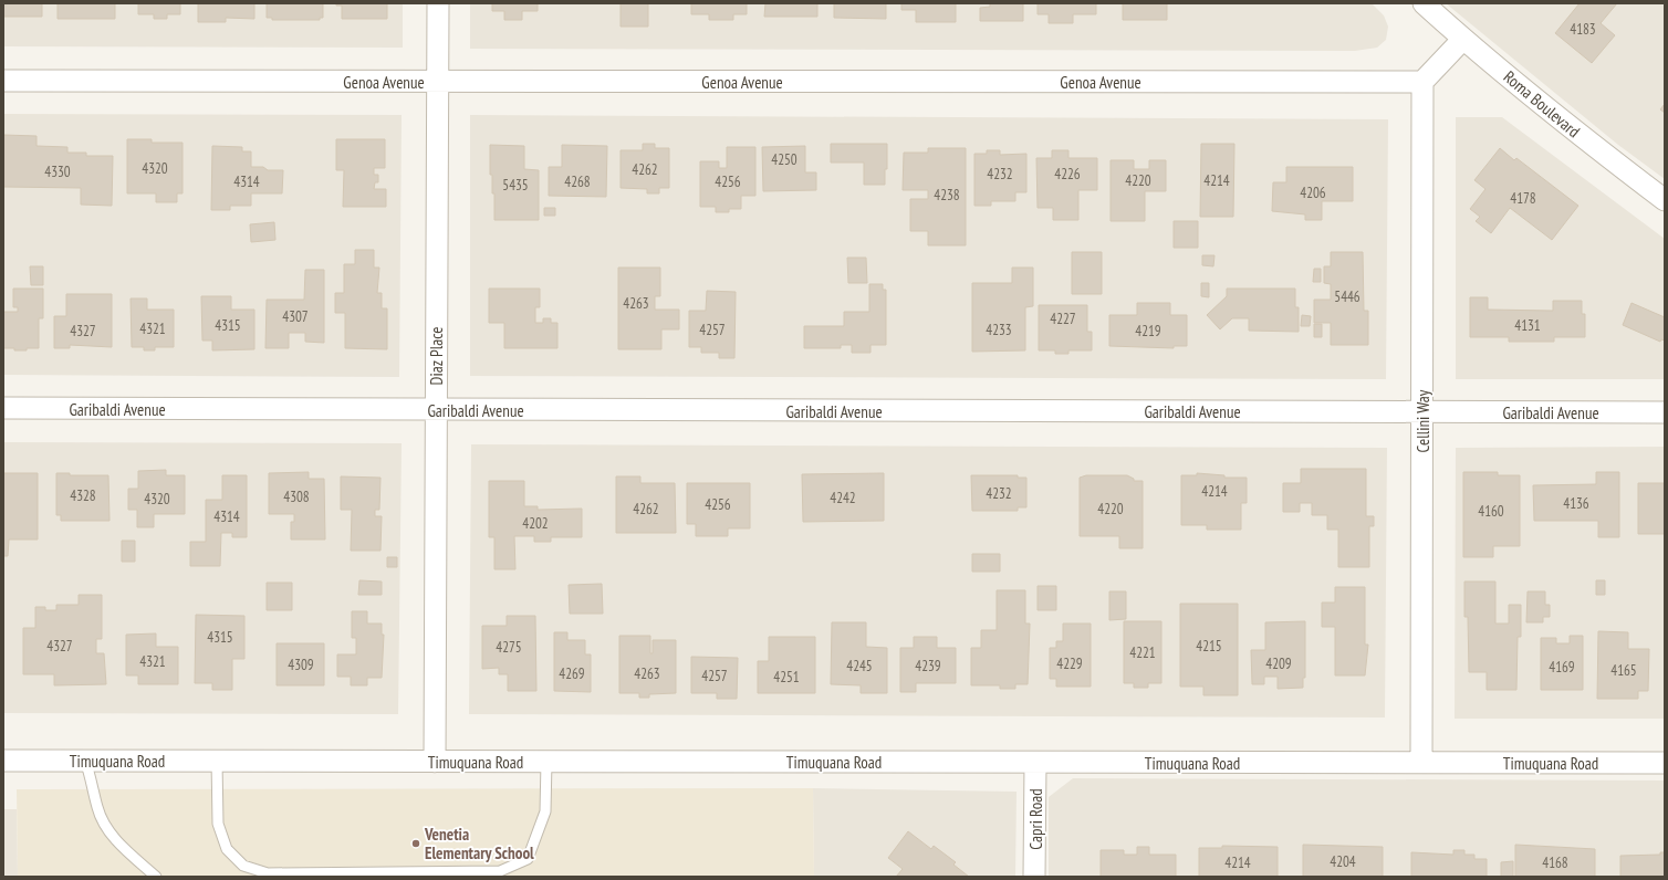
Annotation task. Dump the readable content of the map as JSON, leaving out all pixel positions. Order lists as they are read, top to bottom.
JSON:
{
  "streets": {
    "street": [
      "Genoa Avenue",
      "Roma Boulevard",
      "Diaz Place",
      "Garibaldi Avenue",
      "Cellini Way",
      "Timuquana Road",
      "Capri Road"
    ]
  },
  "crossings": [
    ["Genoa Avenue", "Diaz Place"],
    ["Genoa Avenue", "Cellini Way"],
    ["Diaz Place", "Garibaldi Avenue"],
    ["Diaz Place", "Timuquana Road"],
    ["Garibaldi Avenue", "Cellini Way"],
    ["Cellini Way", "Timuquana Road"],
    ["Timuquana Road", "Capri Road"]
  ],
  "places": ["Venetia Elementary School"],
  "house_numbers": [
    "4183",
    "4250",
    "4320",
    "4262",
    "4330",
    "4232",
    "4226",
    "4220",
    "4214",
    "4314",
    "4268",
    "4256",
    "5435",
    "4206",
    "4238",
    "4178",
    "5446",
    "4263",
    "4307",
    "4227",
    "4315",
    "4131",
    "4321",
    "4257",
    "4233",
    "4327",
    "4219",
    "4214",
    "4232",
    "4328",
    "4308",
    "4242",
    "4320",
    "4136",
    "4256",
    "4262",
    "4220",
    "4160",
    "4314",
    "4202",
    "4315",
    "4327",
    "4215",
    "4275",
    "4221",
    "4321",
    "4229",
    "4209",
    "4309",
    "4245",
    "4239",
    "4169",
    "4165",
    "4269",
    "4263",
    "4257",
    "4251",
    "4204",
    "4214",
    "4168"
  ]
}
